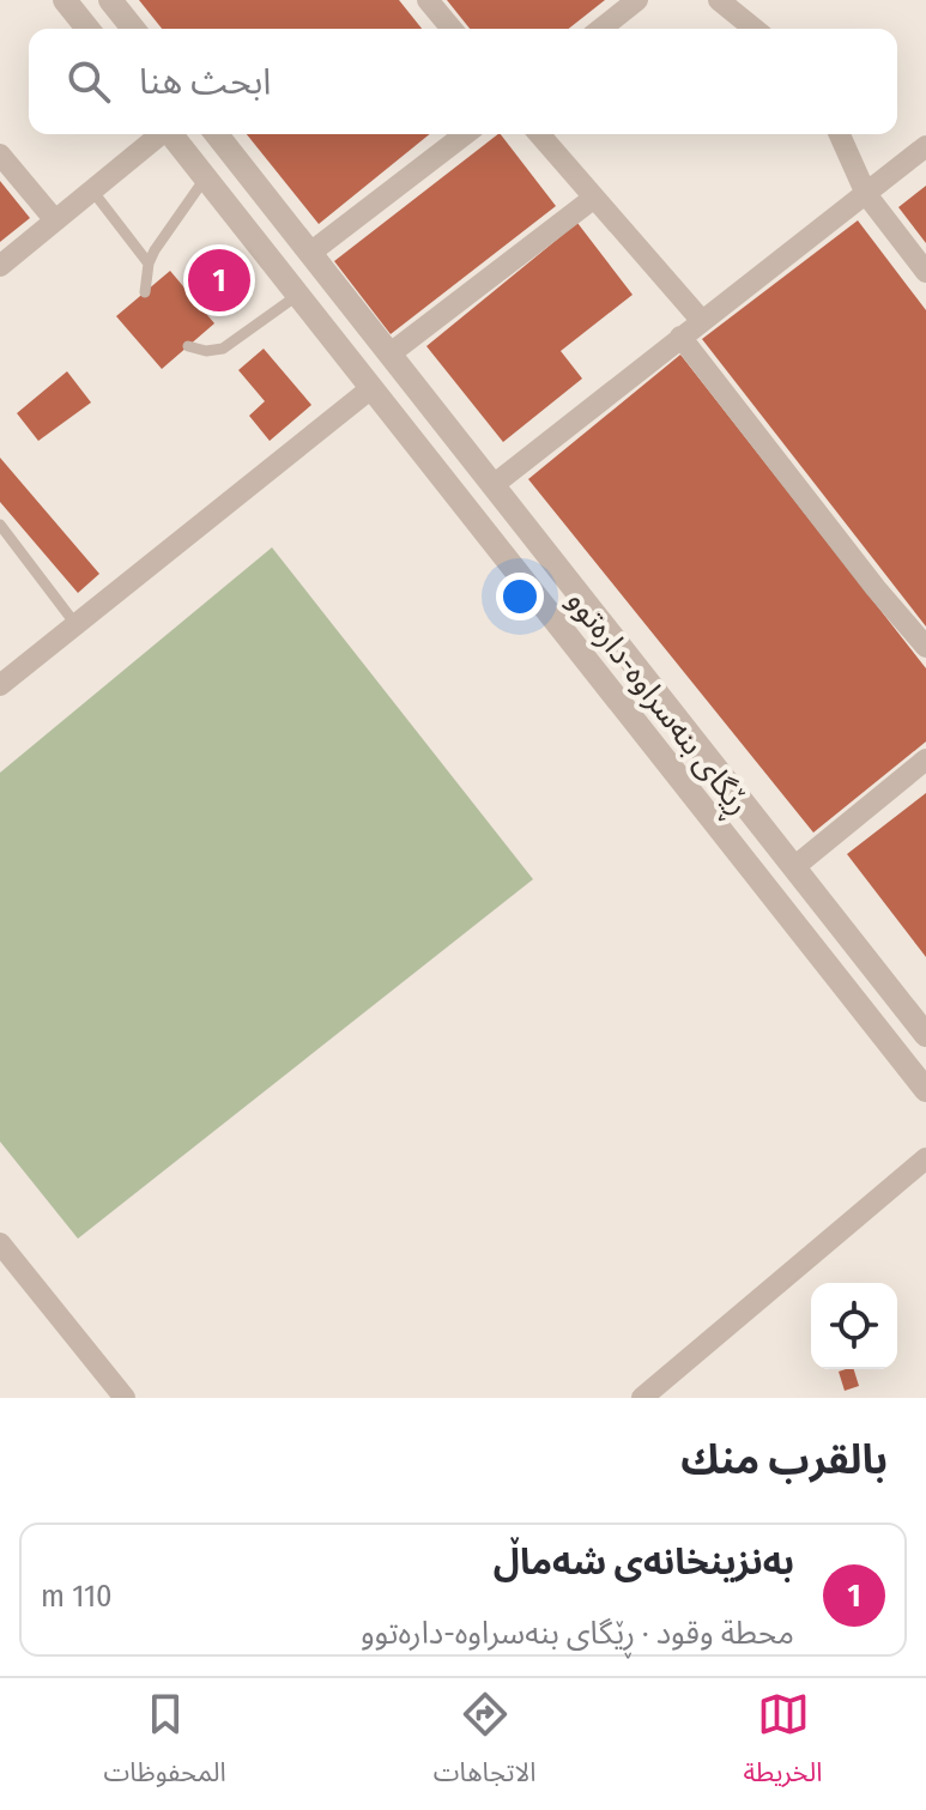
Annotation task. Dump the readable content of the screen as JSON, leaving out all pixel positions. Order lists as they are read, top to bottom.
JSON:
{
  "streets": {
    "street": ["ڕێگای بنەسراوە-دارەتوو"]
  },
  "page": {
    "search": "ابحث هنا",
    "pins": "1",
    "heading": "بالقرب منك",
    "list": [
      {
        "mark": "1",
        "name": "بەنزینخانەی شەماڵ",
        "note": "محطة وقود · ڕێگای بنەسراوە-دارەتوو",
        "value": "110 m"
      }
    ],
    "nav": ["الخريطة", "الاتجاهات", "المحفوظات"]
  }
}
